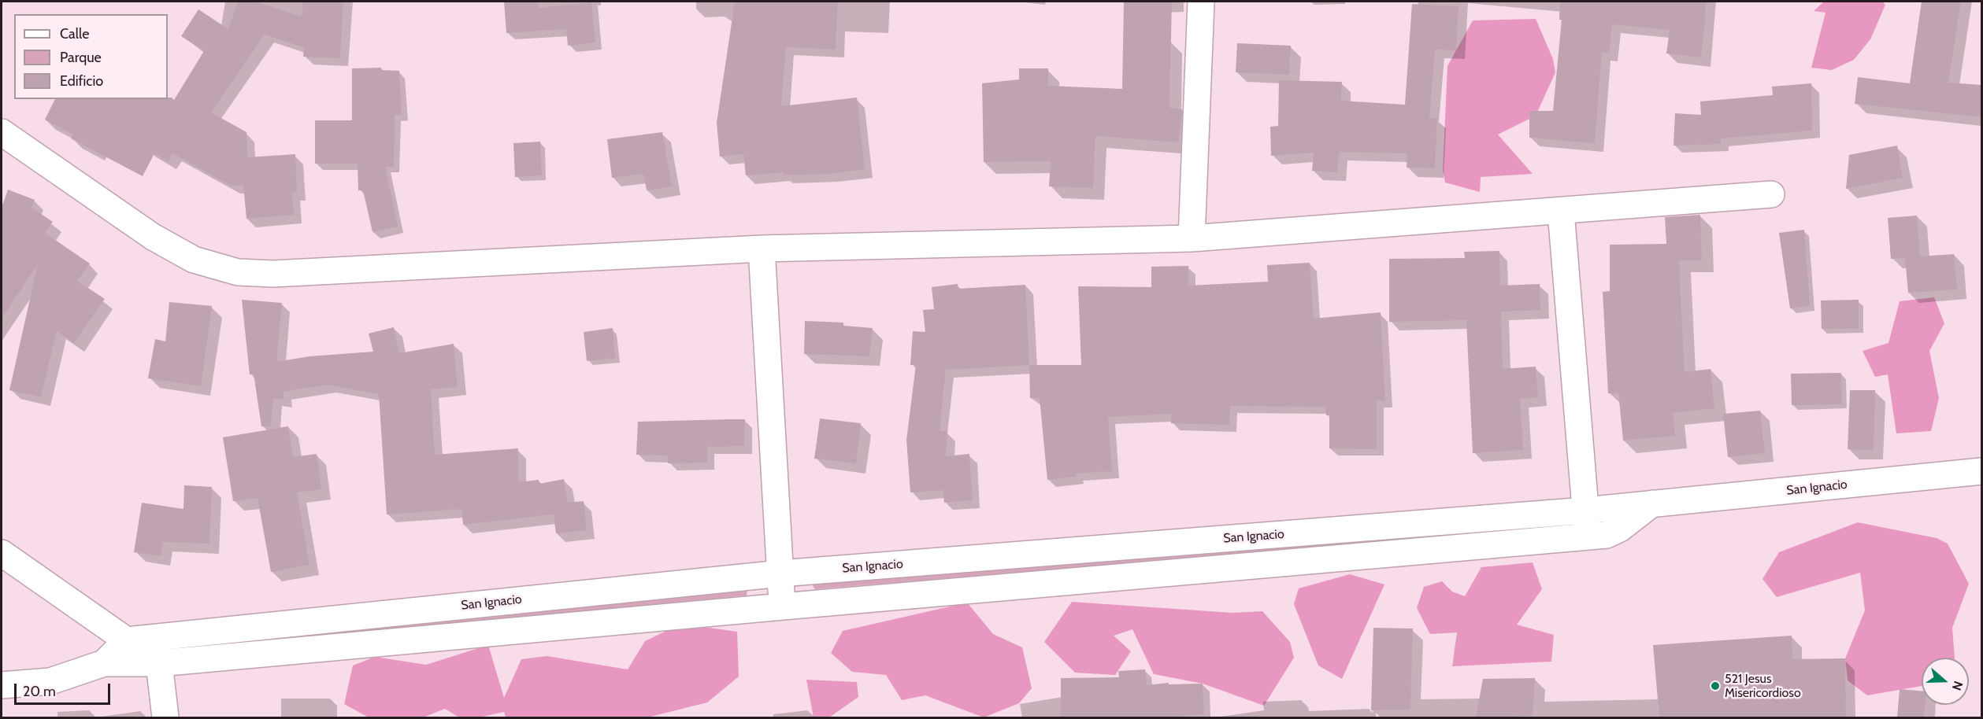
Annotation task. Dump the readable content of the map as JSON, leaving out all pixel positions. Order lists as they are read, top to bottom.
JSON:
{
  "streets": {
    "street": ["San Ignacio"]
  },
  "places": ["521 Jesus Misericordioso"],
  "legend": ["Calle", "Parque", "Edificio"],
  "scale_bar": "20 m",
  "north": "right"
}
